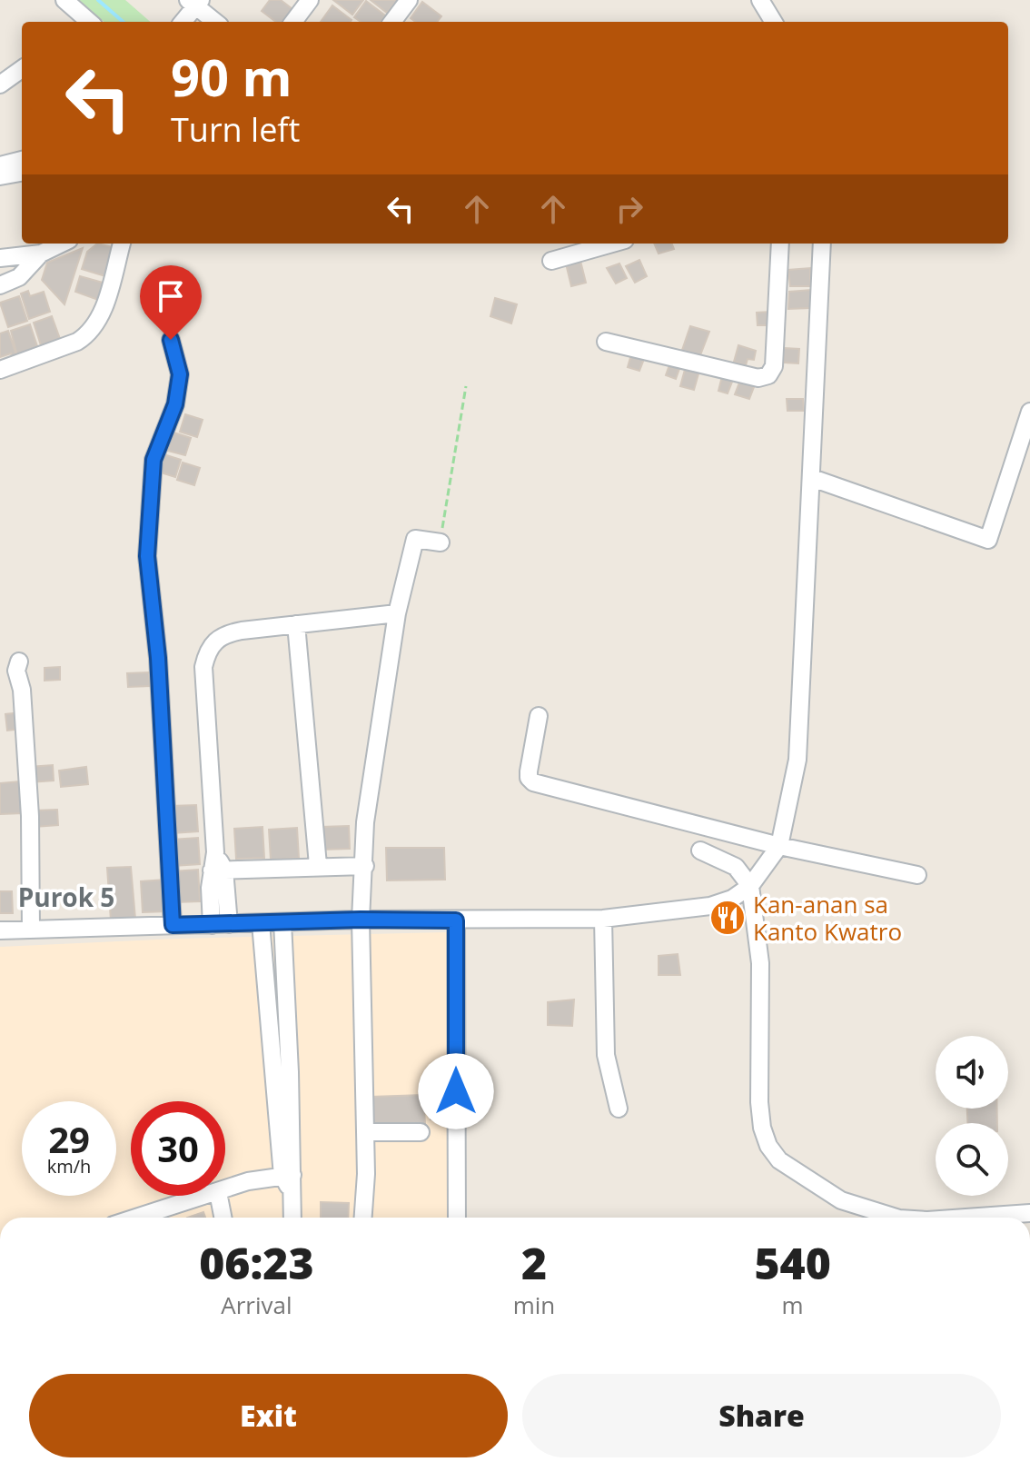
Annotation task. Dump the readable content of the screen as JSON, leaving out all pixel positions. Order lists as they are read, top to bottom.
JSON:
{
  "districts": ["Purok 5"],
  "places": {
    "restaurant": ["Kan-anan sa Kanto Kwatro"]
  },
  "page": {
    "turn": ["90 m", "Turn left"],
    "speed": "29 km/h",
    "limit": "30",
    "eta": [
      "06:23",
      "Arrival",
      "2",
      "min",
      "540",
      "m"
    ],
    "buttons": ["Exit", "Share"]
  }
}
